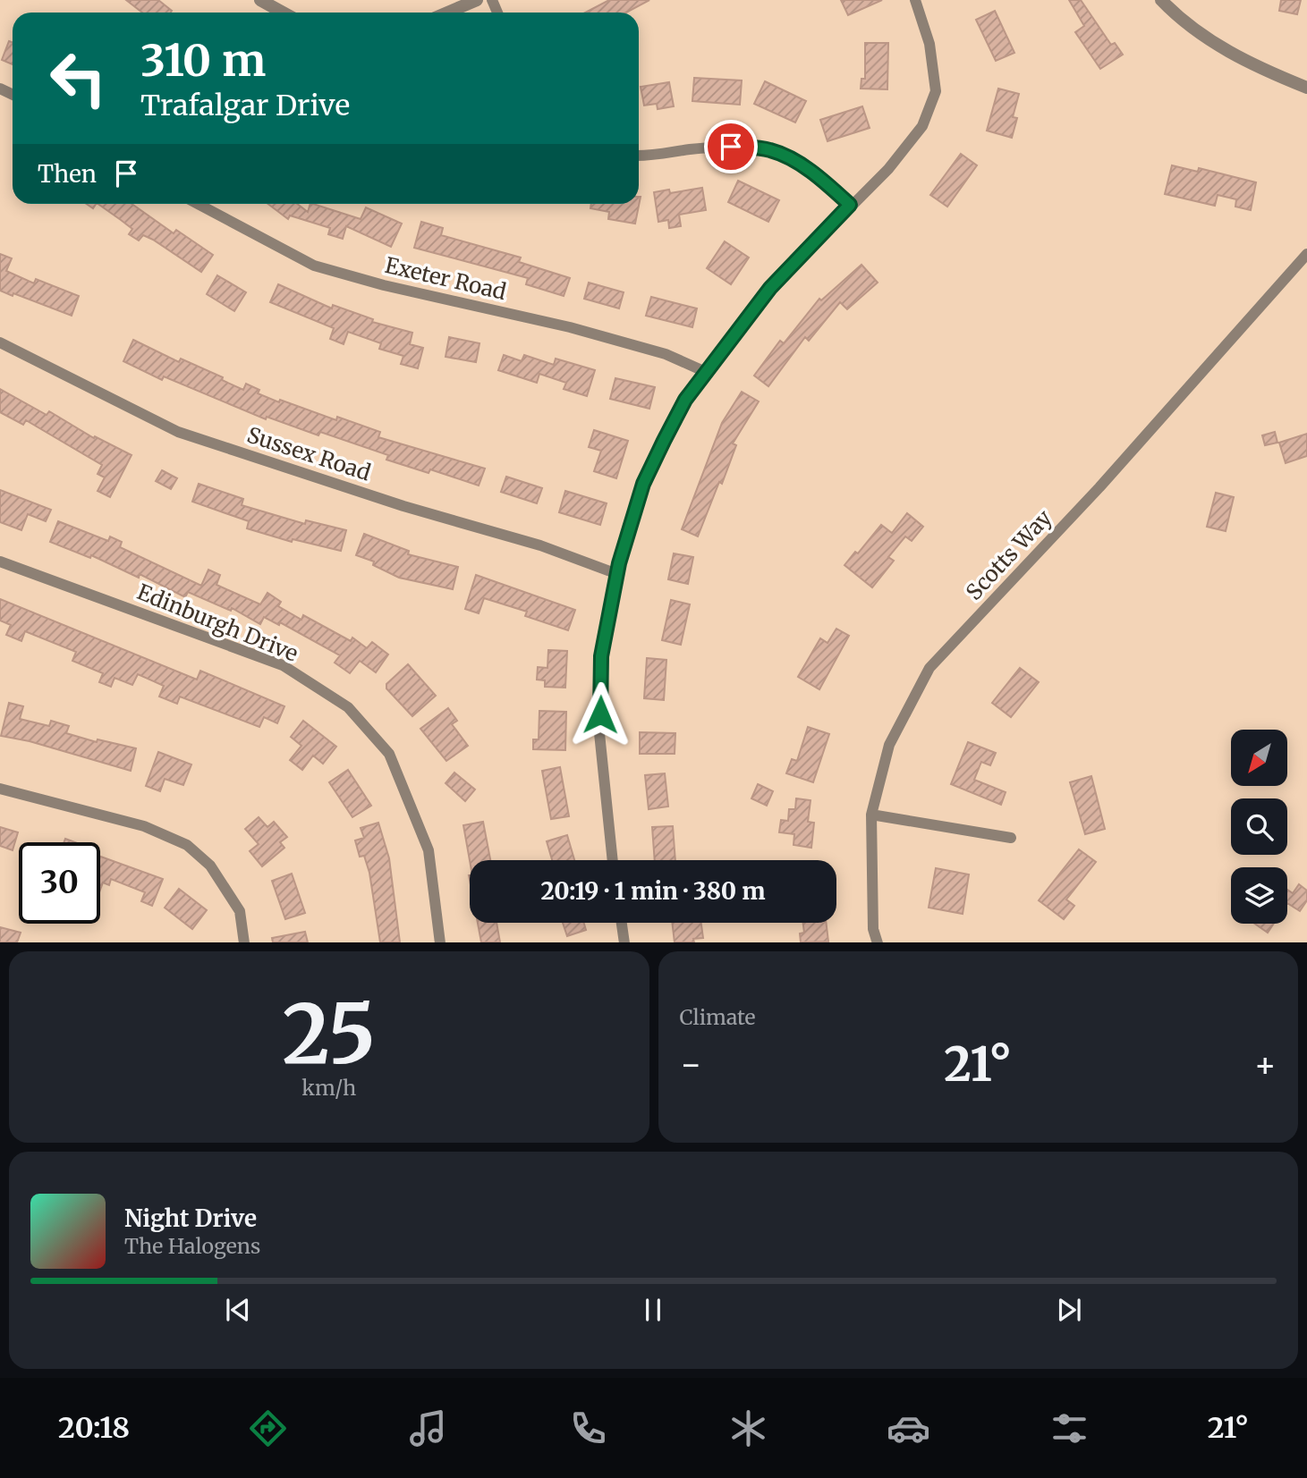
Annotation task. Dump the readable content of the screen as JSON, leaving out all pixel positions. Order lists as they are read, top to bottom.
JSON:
{
  "streets": {
    "street": [
      "Exeter Road",
      "Sussex Road",
      "Scotts Way",
      "Edinburgh Drive"
    ]
  },
  "north": "bottom left",
  "page": {
    "turn": ["310 m", "Trafalgar Drive"],
    "then": "Then",
    "limit": "30",
    "trip": "20:19 · 1 min · 380 m",
    "tile": [
      ["25", "km/h"],
      "Climate"
    ],
    "heat": ["−", "21°", "+"],
    "song": ["Night Drive", "The Halogens"],
    "tabs": ["20:18", "21°"]
  }
}
